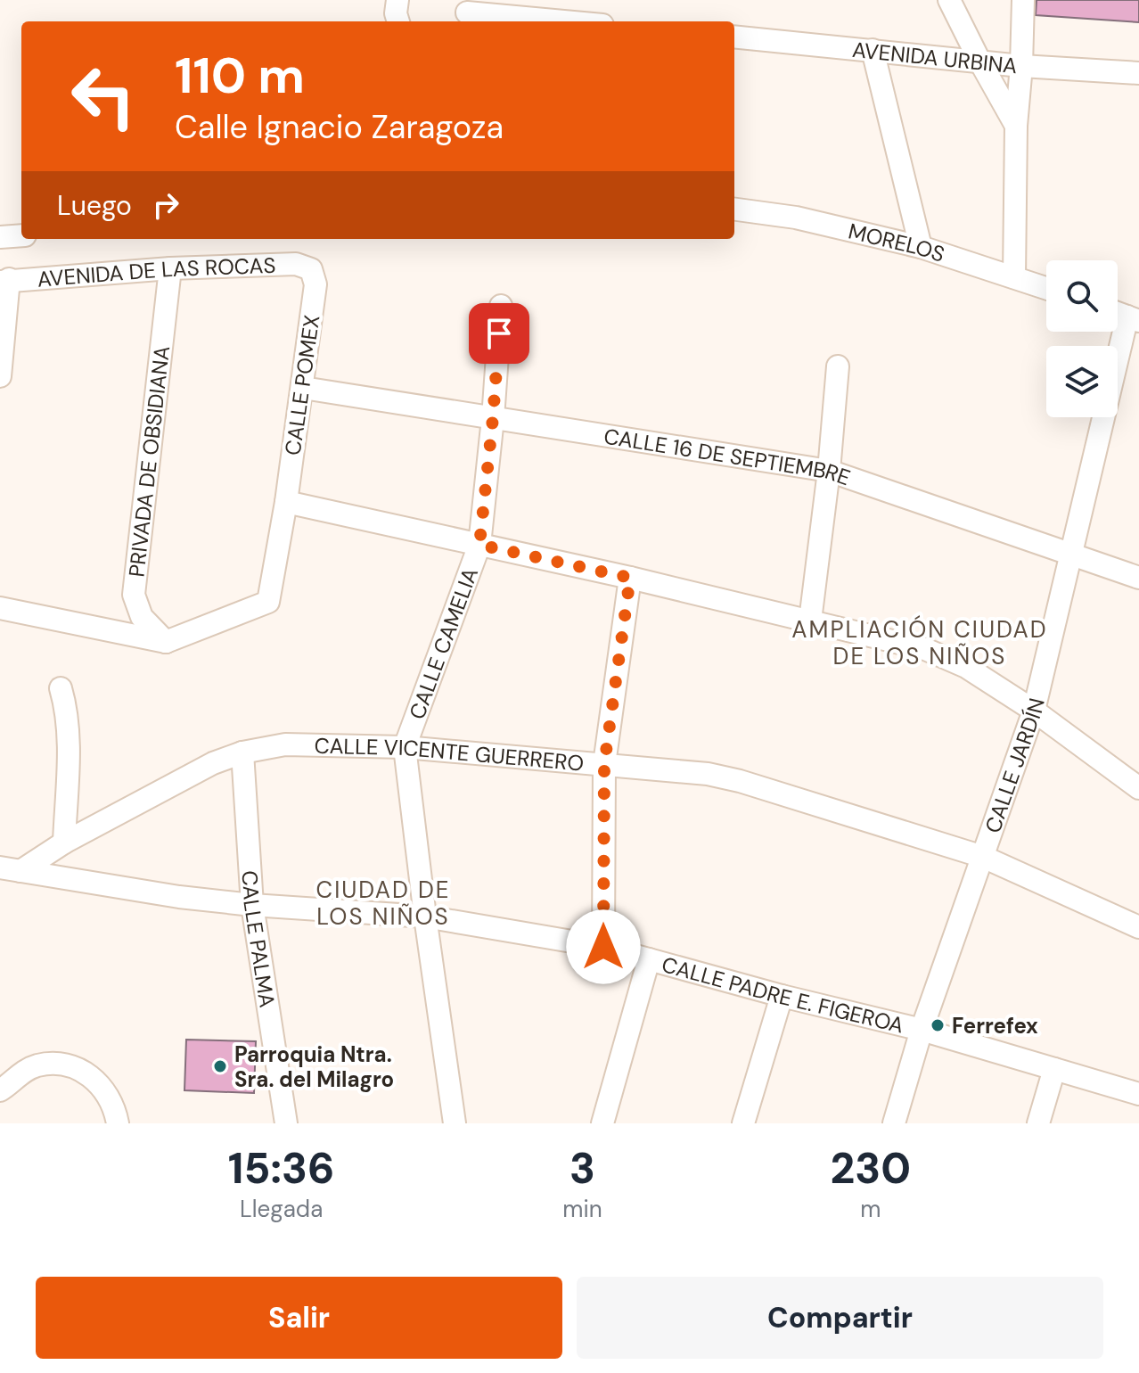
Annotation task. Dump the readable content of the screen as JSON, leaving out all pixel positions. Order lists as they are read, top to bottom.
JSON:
{
  "streets": {
    "street": [
      "AVENIDA URBINA",
      "MORELOS",
      "AVENIDA DE LAS ROCAS",
      "CALLE POMEX",
      "CALLE 16 DE SEPTIEMBRE",
      "PRIVADA DE OBSIDIANA",
      "CALLE CAMELIA",
      "CALLE VICENTE GUERRERO",
      "CALLE JARDÍN",
      "CALLE PALMA",
      "CALLE PADRE E. FIGEROA"
    ]
  },
  "crossings": [
    ["AVENIDA DE LAS ROCAS", "CALLE POMEX"],
    ["AVENIDA DE LAS ROCAS", "PRIVADA DE OBSIDIANA"],
    ["CALLE POMEX", "CALLE 16 DE SEPTIEMBRE"],
    ["CALLE POMEX", "PRIVADA DE OBSIDIANA"],
    ["CALLE 16 DE SEPTIEMBRE", "CALLE CAMELIA"],
    ["CALLE 16 DE SEPTIEMBRE", "CALLE JARDÍN"],
    ["CALLE CAMELIA", "CALLE VICENTE GUERRERO"],
    ["CALLE CAMELIA", "CALLE PADRE E. FIGEROA"],
    ["CALLE VICENTE GUERRERO", "CALLE JARDÍN"],
    ["CALLE VICENTE GUERRERO", "CALLE PALMA"],
    ["CALLE VICENTE GUERRERO", "CALLE PADRE E. FIGEROA"],
    ["CALLE JARDÍN", "CALLE PADRE E. FIGEROA"],
    ["CALLE PALMA", "CALLE PADRE E. FIGEROA"]
  ],
  "districts": ["AMPLIACIÓN CIUDAD DE LOS NIÑOS", "CIUDAD DE LOS NIÑOS"],
  "places": ["Ferrefex", "Parroquia Ntra. Sra. del Milagro"],
  "page": {
    "turn": ["110 m", "Calle Ignacio Zaragoza"],
    "then": "Luego",
    "eta": [
      "15:36",
      "Llegada",
      "3",
      "min",
      "230",
      "m"
    ],
    "buttons": ["Salir", "Compartir"]
  }
}
